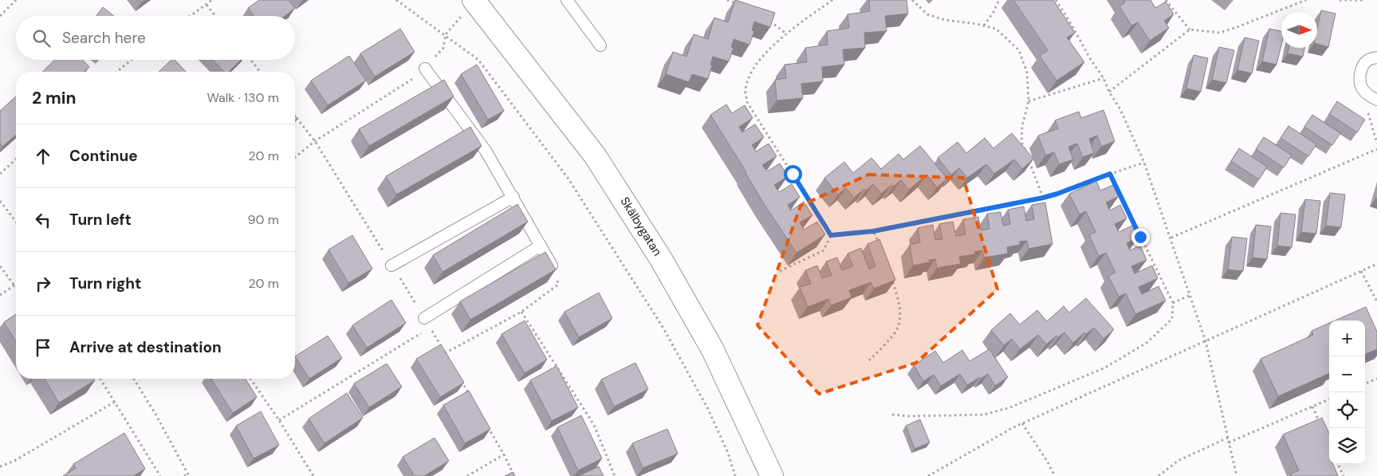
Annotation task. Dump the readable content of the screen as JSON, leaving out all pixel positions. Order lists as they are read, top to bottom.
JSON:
{
  "streets": {
    "street": ["Skälbygatan"]
  },
  "north": "right",
  "page": {
    "search": "Search here",
    "heading": ["2 min", "Walk · 130 m"],
    "list": [
      ["Continue", "20 m"],
      ["Turn left", "90 m"],
      ["Turn right", "20 m"],
      "Arrive at destination"
    ],
    "map_buttons": ["+", "−"]
  }
}
